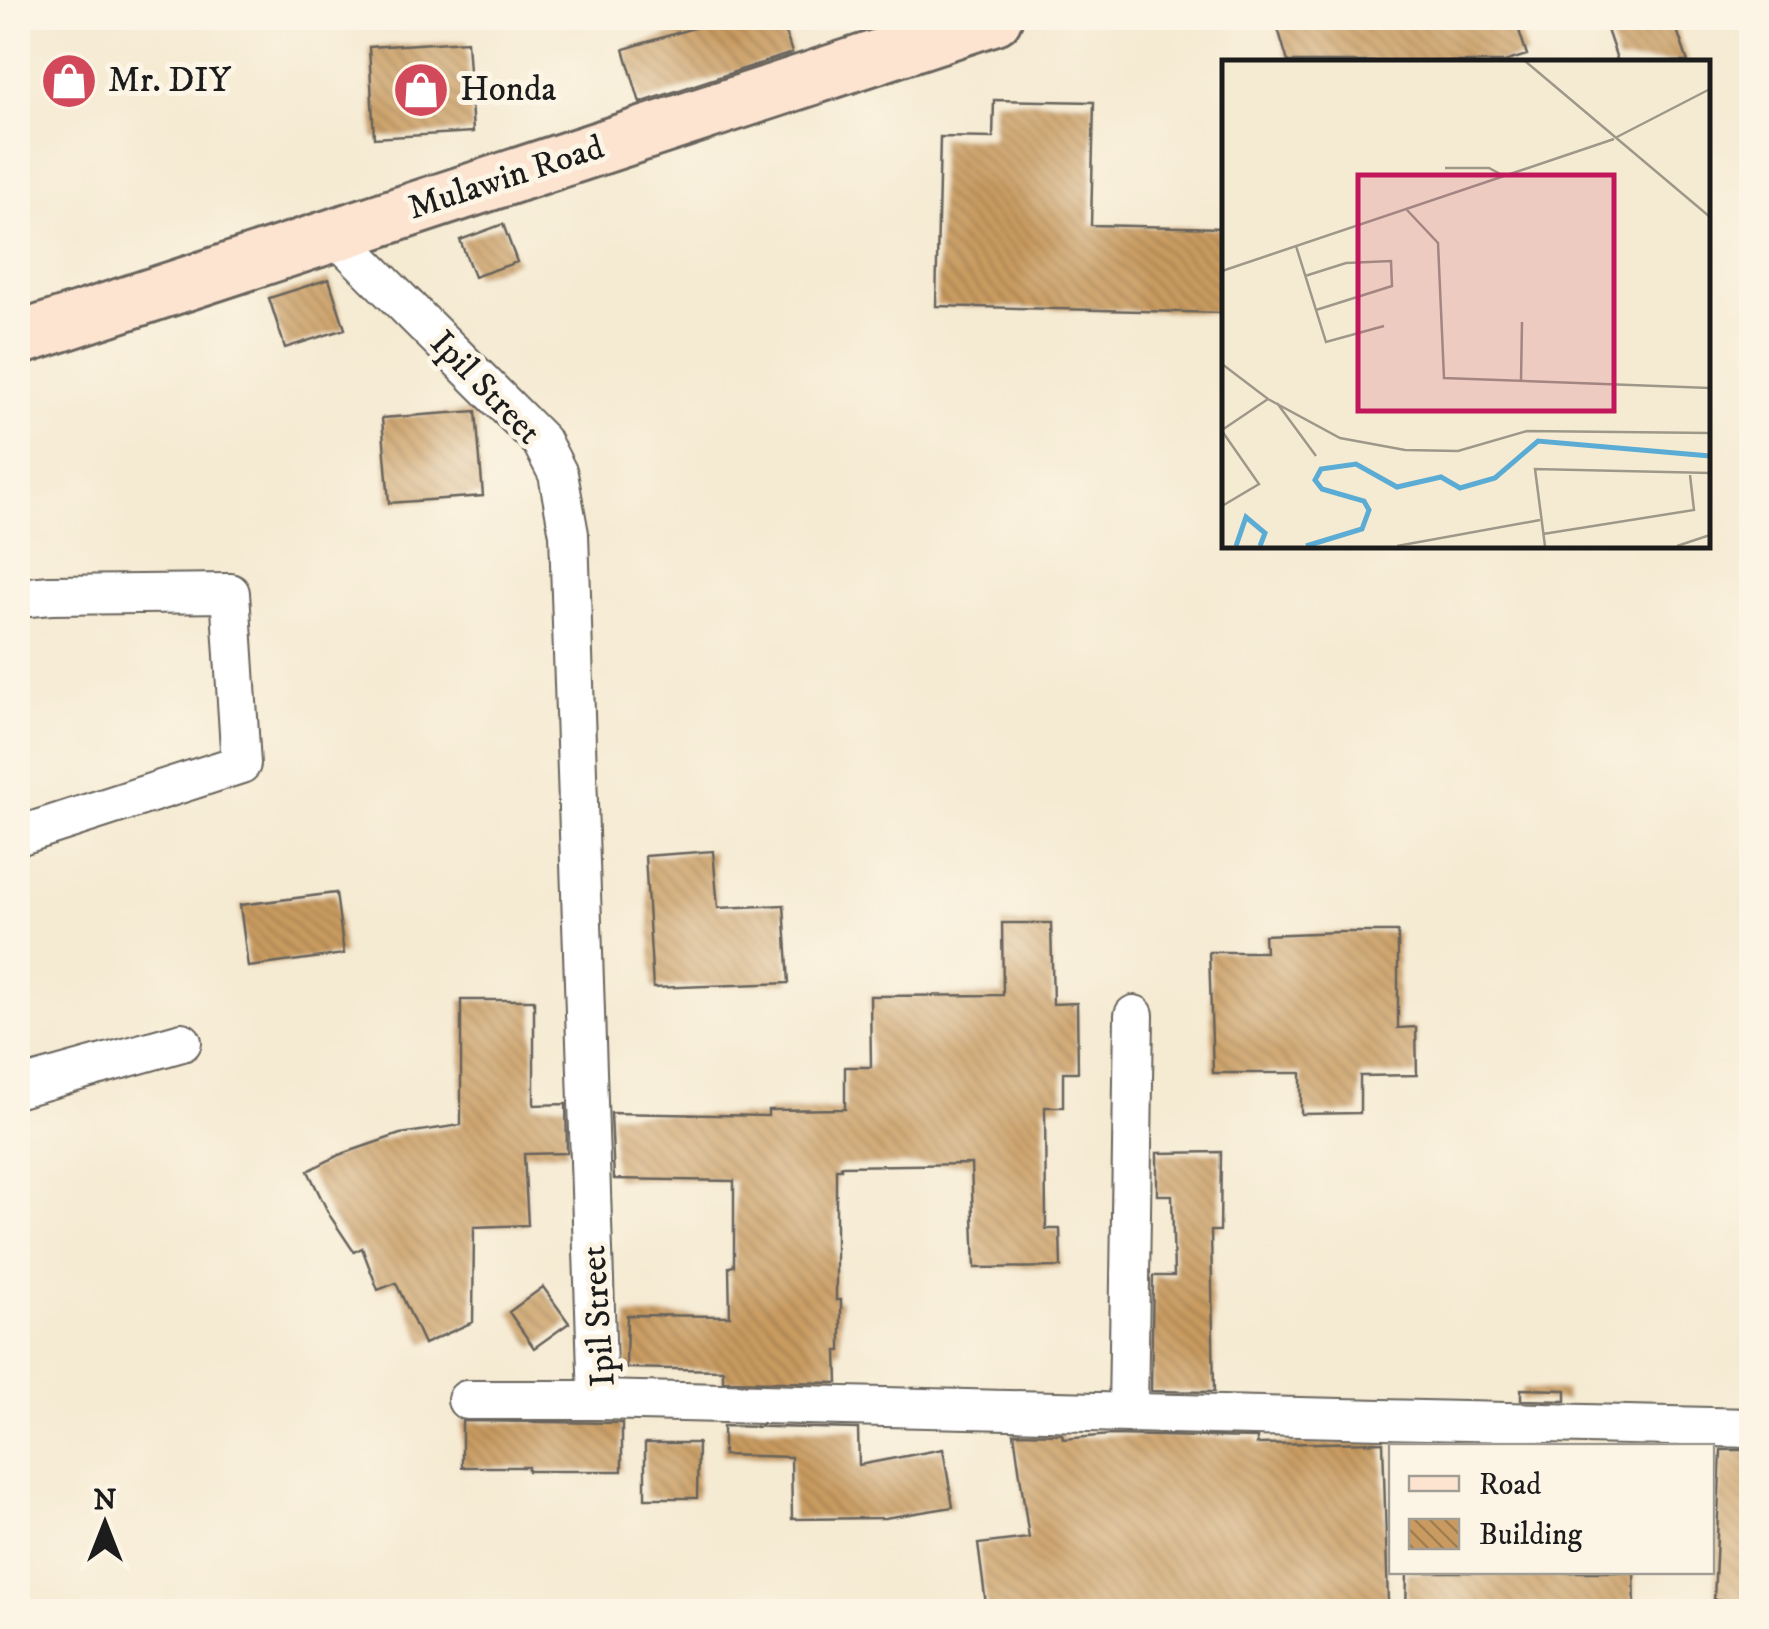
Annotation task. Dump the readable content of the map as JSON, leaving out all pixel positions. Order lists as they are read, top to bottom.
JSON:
{
  "streets": {
    "main road": ["Mulawin Road"],
    "street": ["Ipil Street"]
  },
  "crossings": [
    ["Mulawin Road", "Ipil Street"]
  ],
  "places": {
    "shop": ["Mr. DIY", "Honda"]
  },
  "legend": ["Road", "Building"],
  "north": "top"
}
